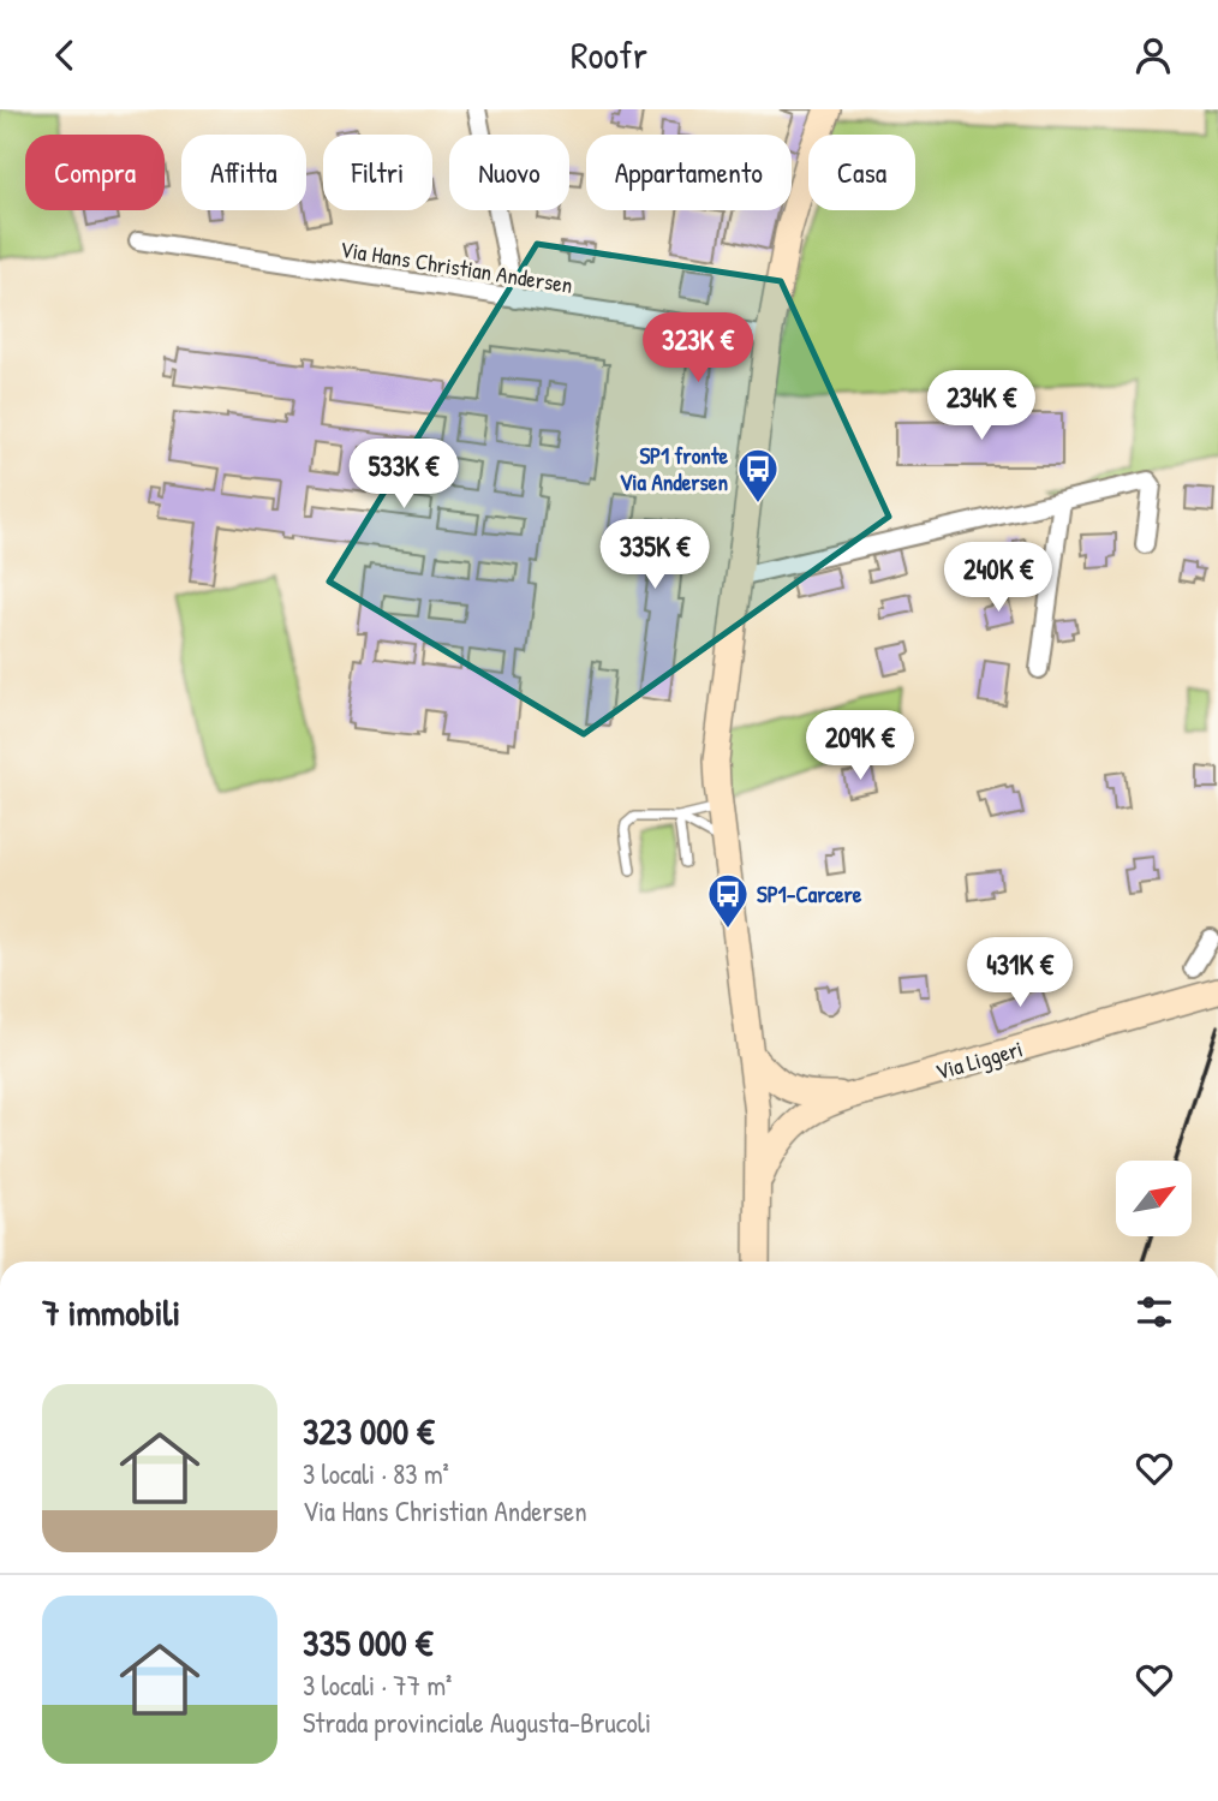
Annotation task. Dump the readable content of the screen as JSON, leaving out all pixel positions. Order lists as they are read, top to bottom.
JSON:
{
  "streets": {
    "main road": ["Via Liggeri"],
    "street": ["Via Hans Christian Andersen"]
  },
  "places": {
    "bus stop": ["SP1 fronte Via Andersen", "SP1-Carcere"]
  },
  "north": "top right",
  "page": {
    "header": "Roofr",
    "chip": [
      "Compra",
      "Affitta",
      "Filtri",
      "Nuovo",
      "Appartamento",
      "Casa"
    ],
    "price": [
      "323K €",
      "234K €",
      "533K €",
      "335K €",
      "240K €",
      "209K €",
      "431K €"
    ],
    "heading": "7 immobili",
    "list": [
      {
        "name": "323 000 €",
        "note": "3 locali · 83 m² · Via Hans Christian Andersen"
      },
      {
        "name": "335 000 €",
        "note": "3 locali · 77 m² · Strada provinciale Augusta-Brucoli"
      }
    ]
  }
}
